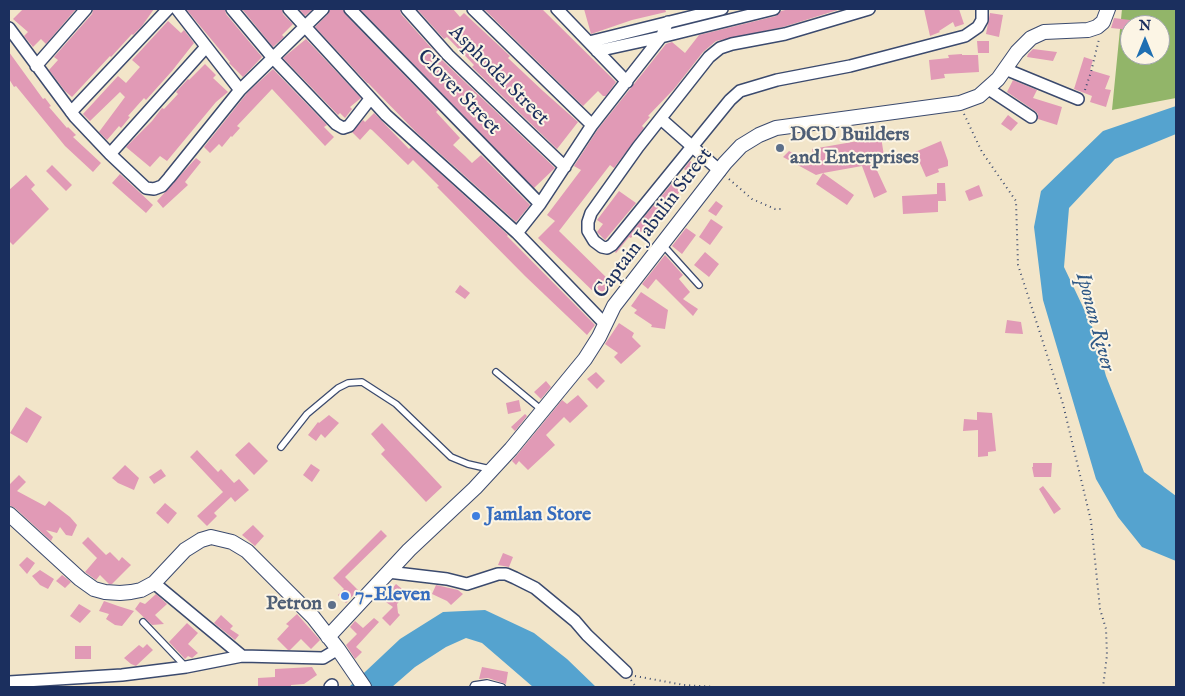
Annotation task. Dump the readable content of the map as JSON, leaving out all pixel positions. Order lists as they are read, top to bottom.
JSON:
{
  "streets": {
    "street": ["Asphodel Street", "Clover Street", "Captain Jabulin Street"]
  },
  "water": ["Iponan River"],
  "places": [
    "DCD Builders and Enterprises",
    "Jamlan Store",
    "7-Eleven",
    "Petron"
  ],
  "north": "top"
}
